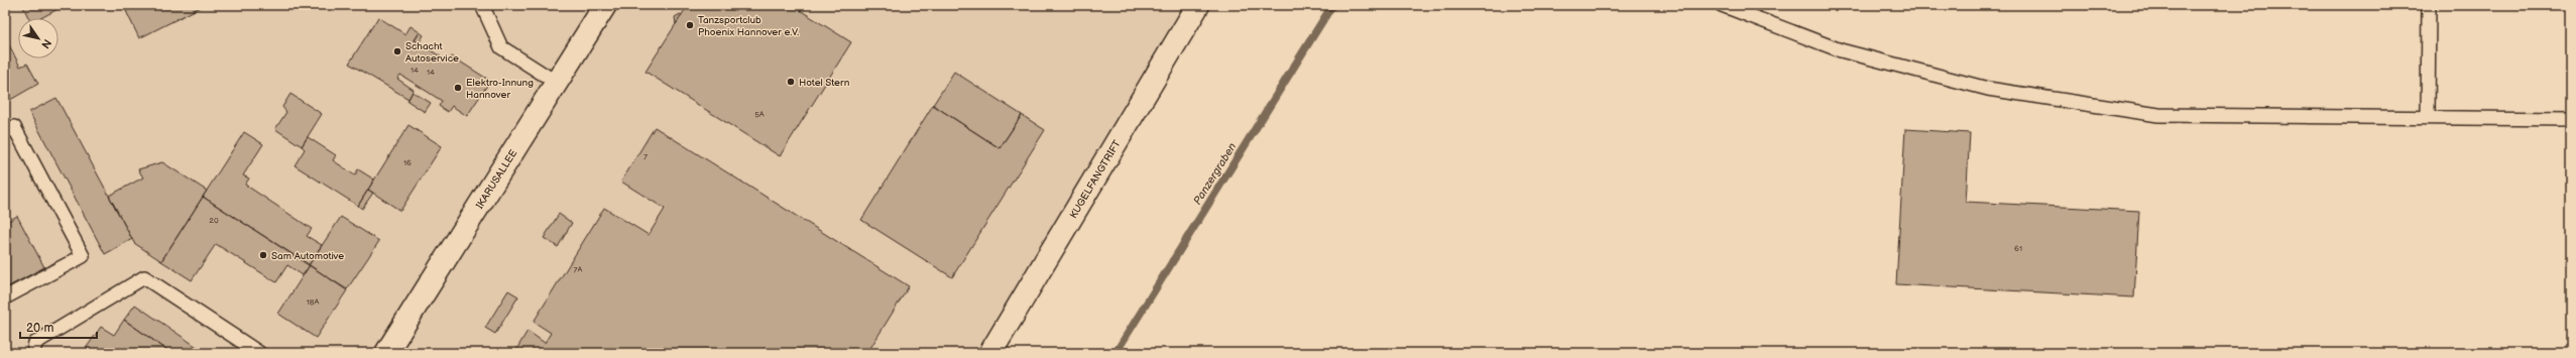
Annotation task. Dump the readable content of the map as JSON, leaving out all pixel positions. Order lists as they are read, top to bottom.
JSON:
{
  "streets": {
    "street": ["IKARUSALLEE", "KUGELFANGTRIFT"]
  },
  "water": ["Panzergraben"],
  "places": [
    "Tanzsportclub Phoenix Hannover e.V.",
    "Schacht Autoservice",
    "Hotel Stern",
    "Elektro-Innung Hannover",
    "Sam Automotive"
  ],
  "house_numbers": [
    "14",
    "14",
    "5A",
    "7",
    "16",
    "20",
    "61",
    "7A",
    "18A"
  ],
  "scale_bar": "20 m",
  "north": "bottom right"
}
